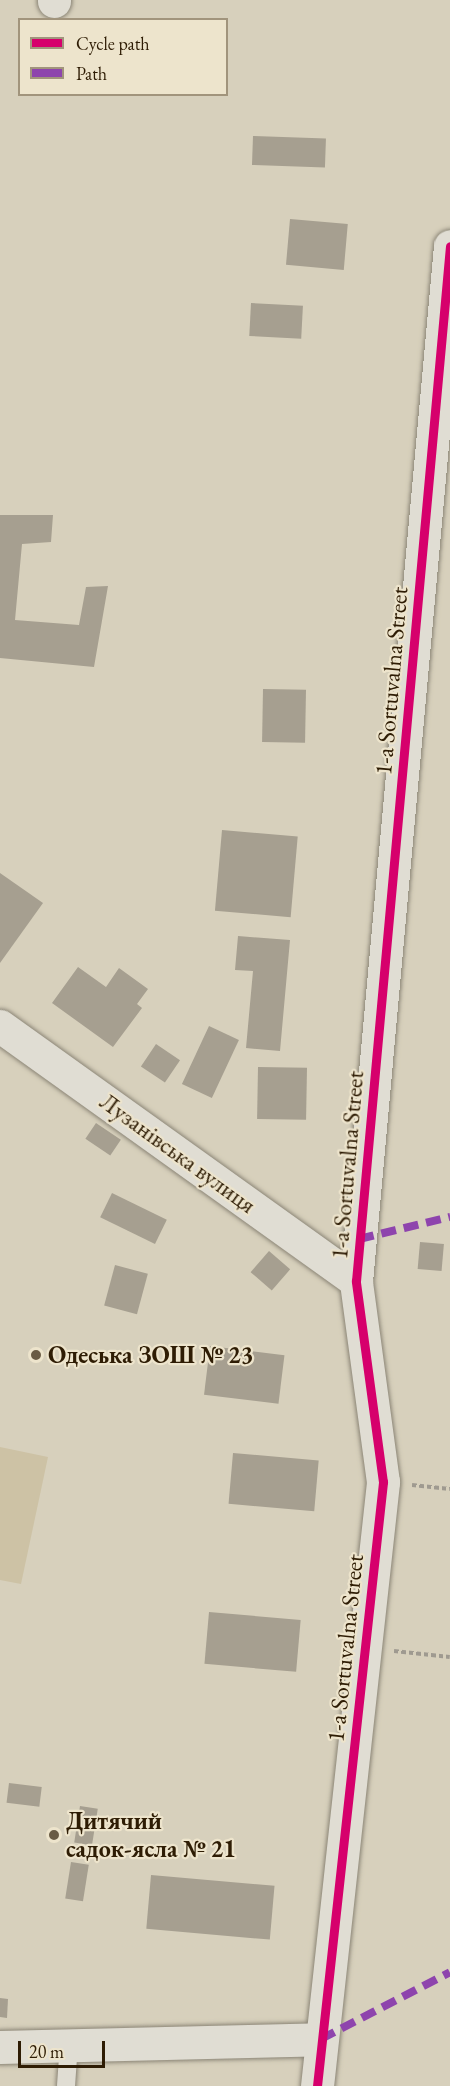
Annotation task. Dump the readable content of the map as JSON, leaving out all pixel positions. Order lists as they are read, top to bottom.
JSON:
{
  "streets": {
    "street": ["1-a Sortuvalna Street", "Лузанівська вулиця"]
  },
  "crossings": [
    ["1-a Sortuvalna Street", "Лузанівська вулиця"]
  ],
  "places": ["Одеська ЗОШ № 23", "Дитячий садок-ясла № 21"],
  "legend": ["Cycle path", "Path"],
  "scale_bar": "20 m"
}
